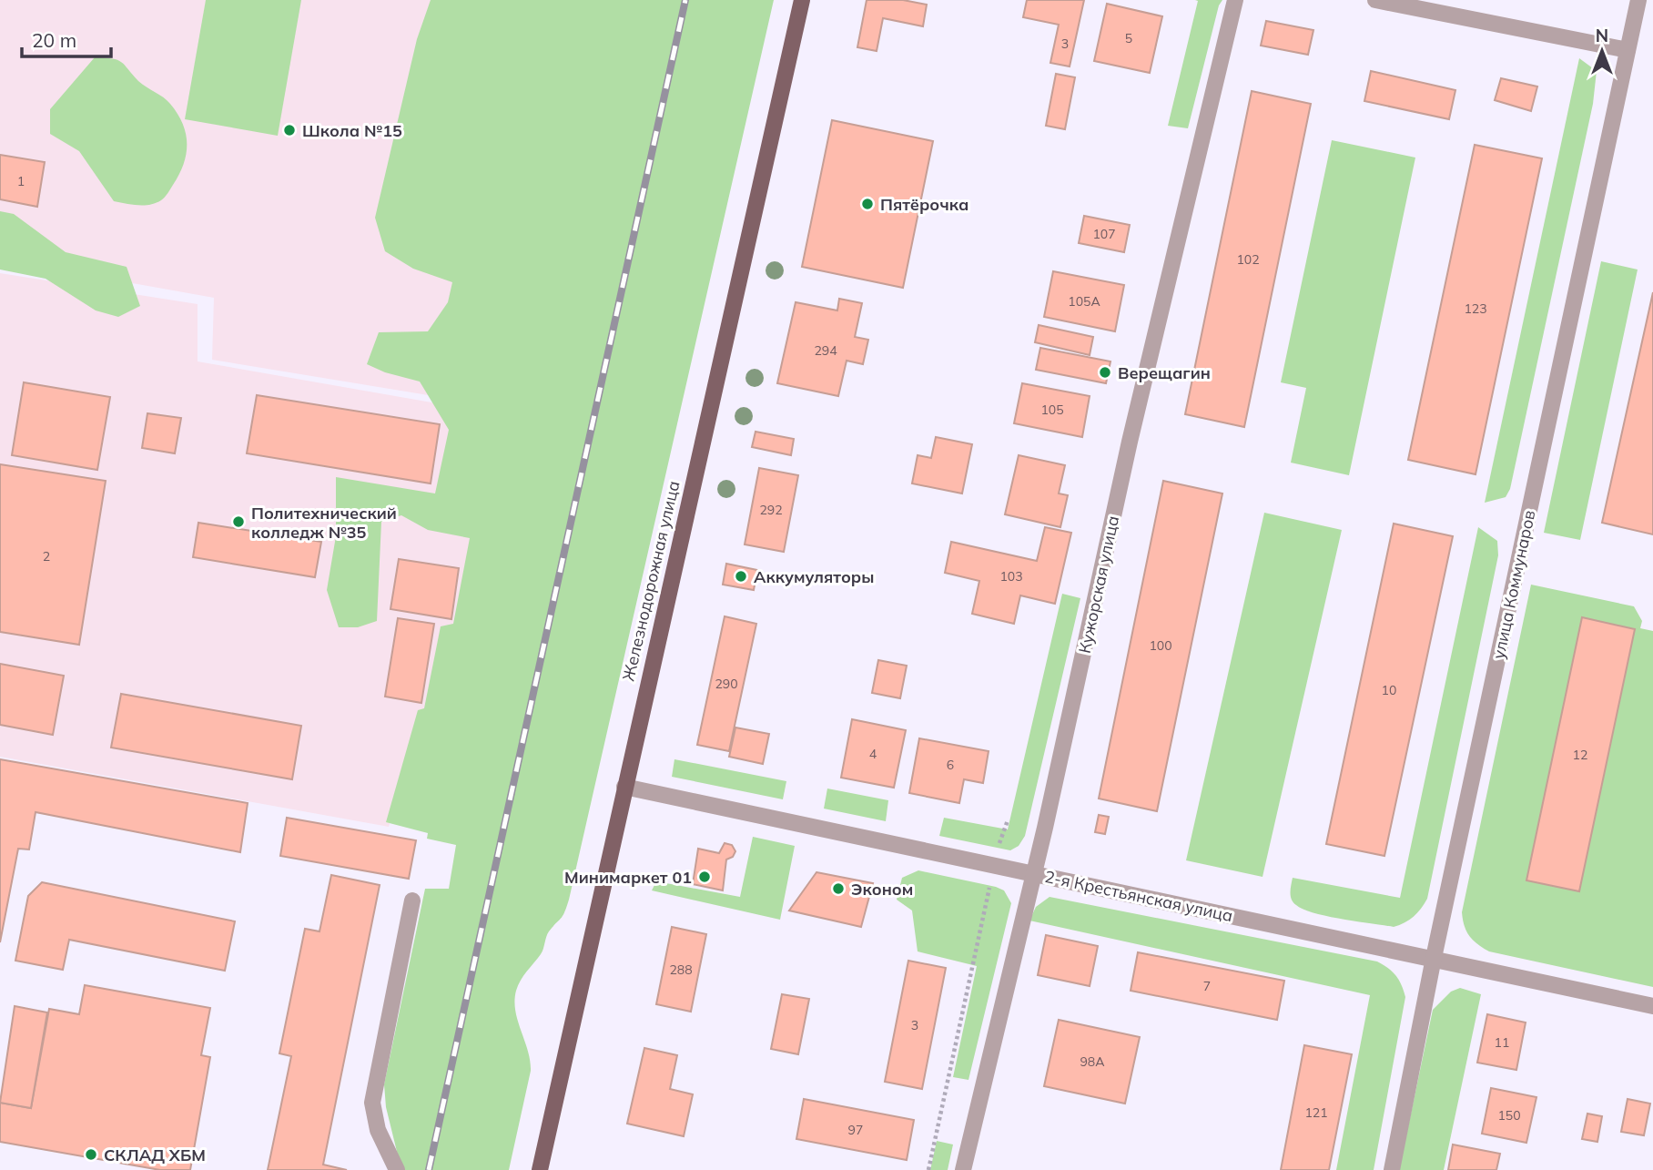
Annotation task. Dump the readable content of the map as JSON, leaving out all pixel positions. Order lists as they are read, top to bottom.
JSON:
{
  "streets": {
    "main road": ["Железнодорожная улица"],
    "street": ["Кужорская улица", "улица Коммунаров", "2-я Крестьянская улица"]
  },
  "crossings": [
    ["Железнодорожная улица", "2-я Крестьянская улица"],
    ["Кужорская улица", "2-я Крестьянская улица"],
    ["улица Коммунаров", "2-я Крестьянская улица"]
  ],
  "places": [
    "Школа №15",
    "Пятёрочка",
    "Верещагин",
    "Политехнический колледж №35",
    "Аккумуляторы",
    "Минимаркет 01",
    "Эконом",
    "СКЛАД ХБМ"
  ],
  "house_numbers": [
    "5",
    "3",
    "1",
    "107",
    "102",
    "105А",
    "123",
    "294",
    "105",
    "292",
    "2",
    "103",
    "100",
    "290",
    "10",
    "4",
    "12",
    "6",
    "288",
    "7",
    "3",
    "11",
    "98А",
    "121",
    "150",
    "97"
  ],
  "scale_bar": "20 m",
  "north": "top"
}
